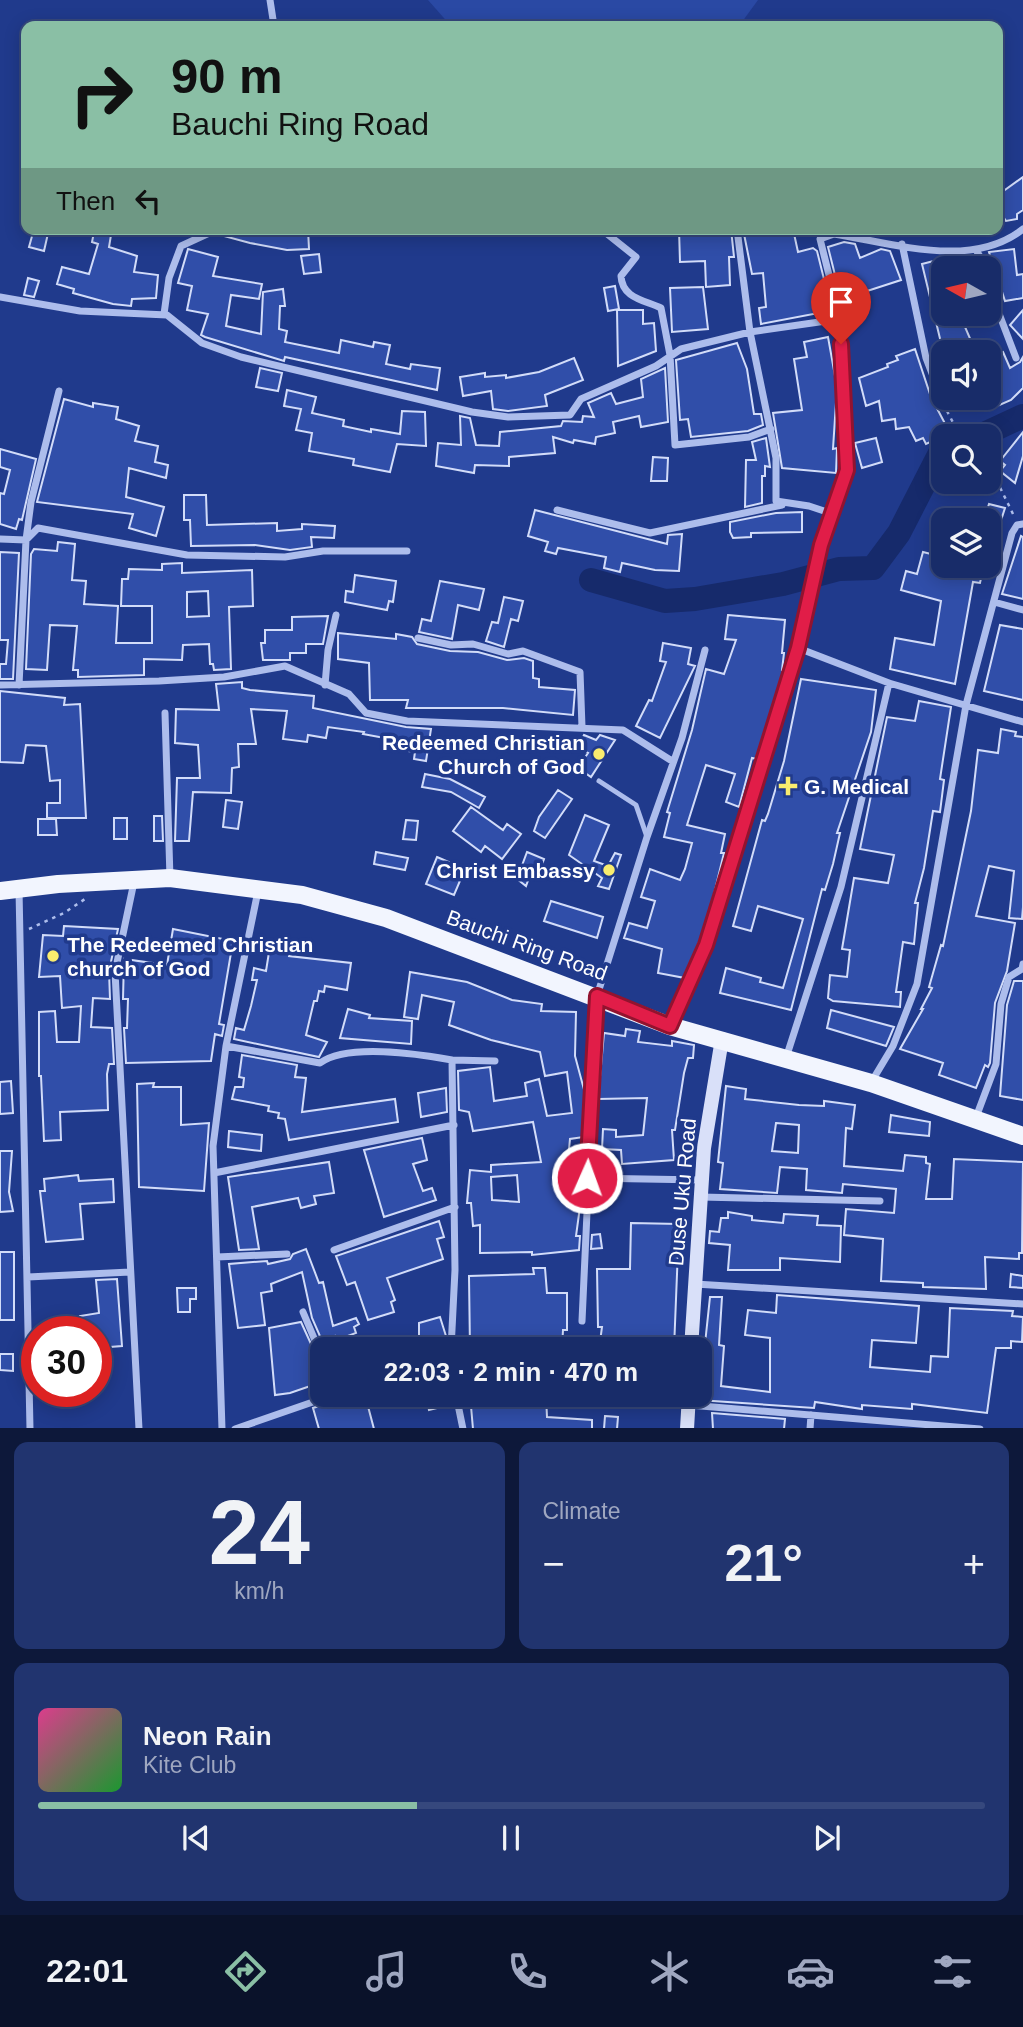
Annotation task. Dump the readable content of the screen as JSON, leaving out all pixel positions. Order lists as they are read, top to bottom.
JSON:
{
  "streets": {
    "main road": ["Bauchi Ring Road"],
    "street": ["Duse Uku Road"]
  },
  "crossings": [
    ["Bauchi Ring Road", "Duse Uku Road"]
  ],
  "places": {
    "other": ["Redeemed Christian Church of God", "Christ Embassy", "The Redeemed Christian church of God"],
    "health": ["G. Medical"]
  },
  "north": "left",
  "page": {
    "turn": ["90 m", "Bauchi Ring Road"],
    "then": "Then",
    "limit": "30",
    "trip": "22:03 · 2 min · 470 m",
    "tile": [
      ["24", "km/h"],
      "Climate"
    ],
    "heat": ["−", "21°", "+"],
    "song": ["Neon Rain", "Kite Club"],
    "tabs": "22:01"
  }
}
